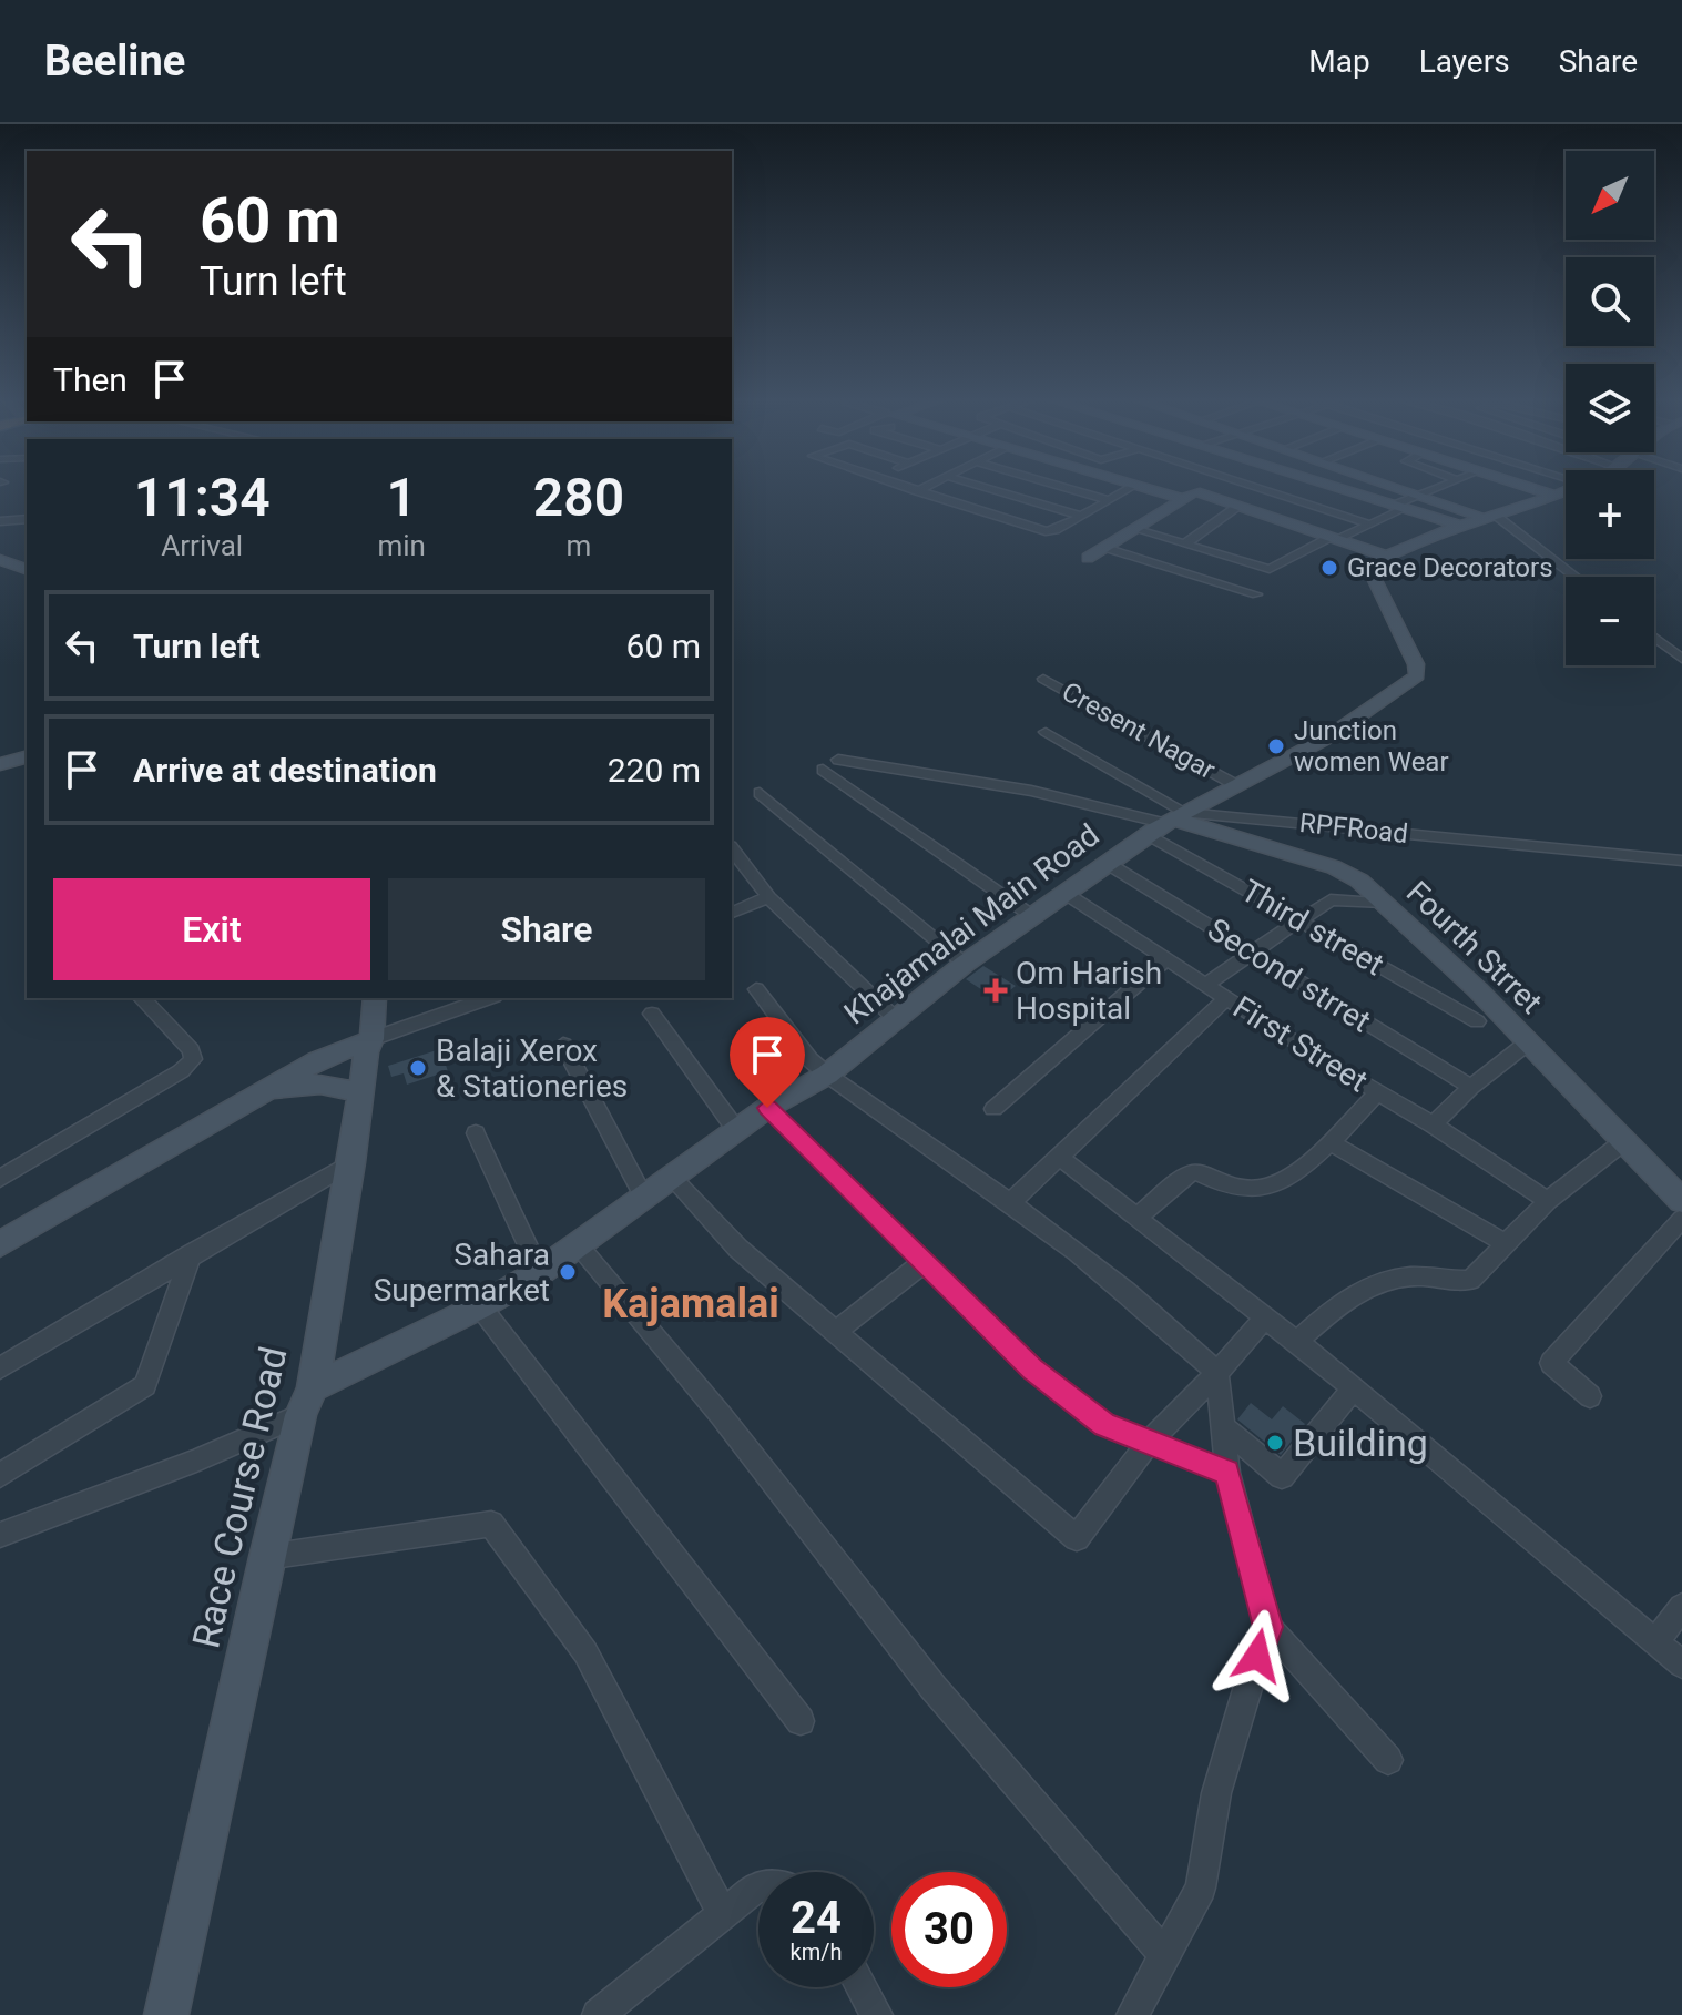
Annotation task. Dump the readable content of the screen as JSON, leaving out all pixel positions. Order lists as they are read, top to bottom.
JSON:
{
  "streets": {
    "street": [
      "Cresent Nagar",
      "RPFRoad",
      "Khajamalai Main Road",
      "Third street",
      "Fourth Strret",
      "Second strret",
      "First Street",
      "Race Course Road"
    ]
  },
  "crossings": [
    ["Cresent Nagar", "Khajamalai Main Road"],
    ["RPFRoad", "Khajamalai Main Road"],
    ["RPFRoad", "Third street"],
    ["RPFRoad", "Fourth Strret"],
    ["Khajamalai Main Road", "Third street"],
    ["Khajamalai Main Road", "Fourth Strret"],
    ["Khajamalai Main Road", "Second strret"],
    ["Khajamalai Main Road", "First Street"],
    ["Khajamalai Main Road", "Race Course Road"],
    ["Third street", "Fourth Strret"]
  ],
  "districts": ["Kajamalai"],
  "places": {
    "other": [
      "Grace Decorators",
      "Junction women Wear",
      "Balaji Xerox & Stationeries",
      "Sahara Supermarket",
      "Building"
    ],
    "health": ["Om Harish Hospital"]
  },
  "north": "bottom left",
  "page": {
    "header": "Beeline",
    "nav": ["Map", "Layers", "Share"],
    "map_buttons": ["+", "−"],
    "turn": ["60 m", "Turn left"],
    "then": "Then",
    "eta": [
      "11:34",
      "Arrival",
      "1",
      "min",
      "280",
      "m"
    ],
    "list": [
      {
        "name": "Turn left",
        "value": "60 m"
      },
      {
        "name": "Arrive at destination",
        "value": "220 m"
      }
    ],
    "buttons": ["Exit", "Share"],
    "speed": "24 km/h",
    "limit": "30"
  }
}
